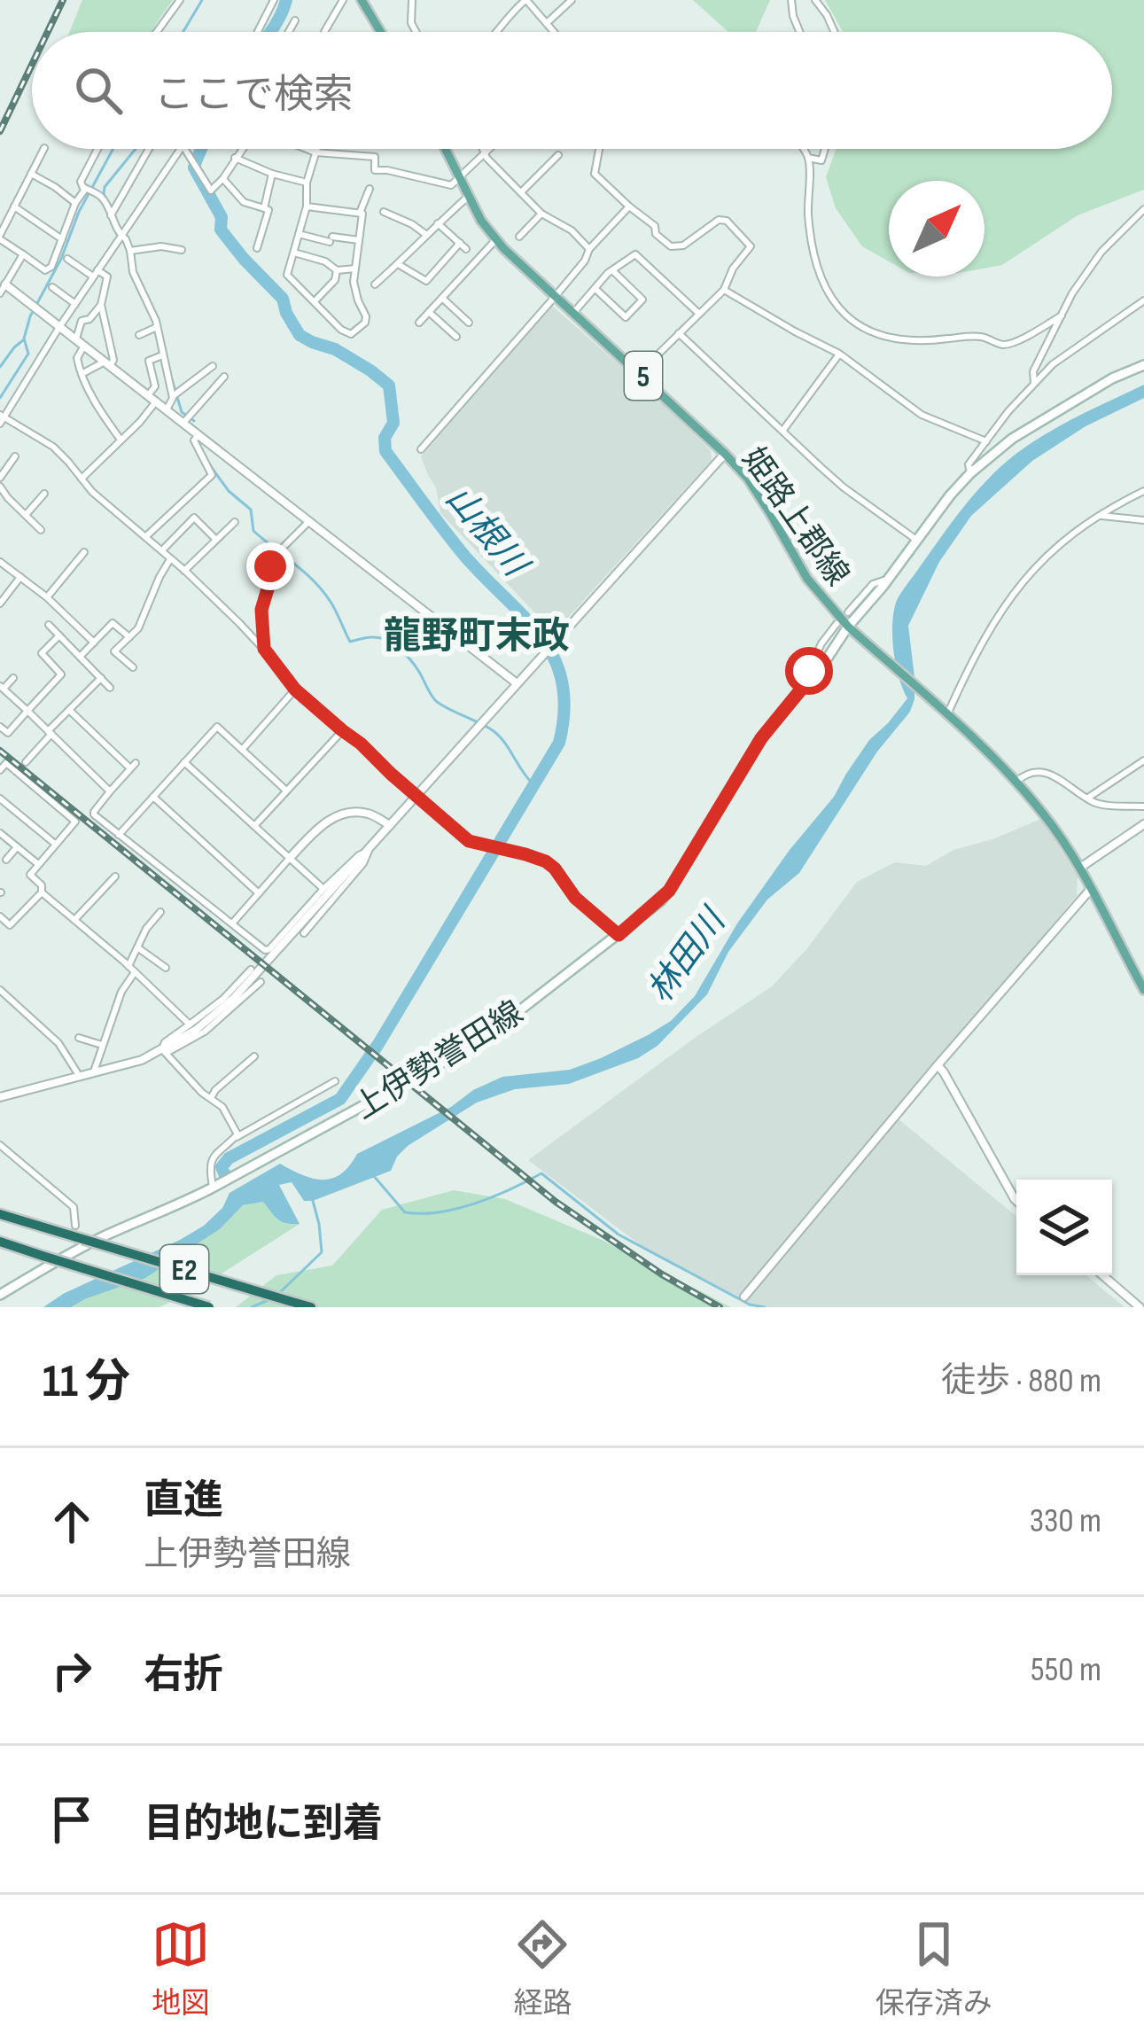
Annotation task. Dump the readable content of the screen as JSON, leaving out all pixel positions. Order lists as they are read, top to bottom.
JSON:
{
  "streets": {
    "highway": ["E2"],
    "main road": ["5", "姫路上郡線", "上伊勢誉田線"]
  },
  "crossings": [
    ["姫路上郡線", "上伊勢誉田線"]
  ],
  "districts": ["龍野町末政"],
  "water": ["山根川", "林田川"],
  "north": "top right",
  "page": {
    "search": "ここで検索",
    "heading": ["11 分", "徒歩 · 880 m"],
    "list": [
      ["直進", "上伊勢誉田線", "330 m"],
      ["右折", "550 m"],
      "目的地に到着"
    ],
    "nav": ["地図", "経路", "保存済み"]
  }
}
